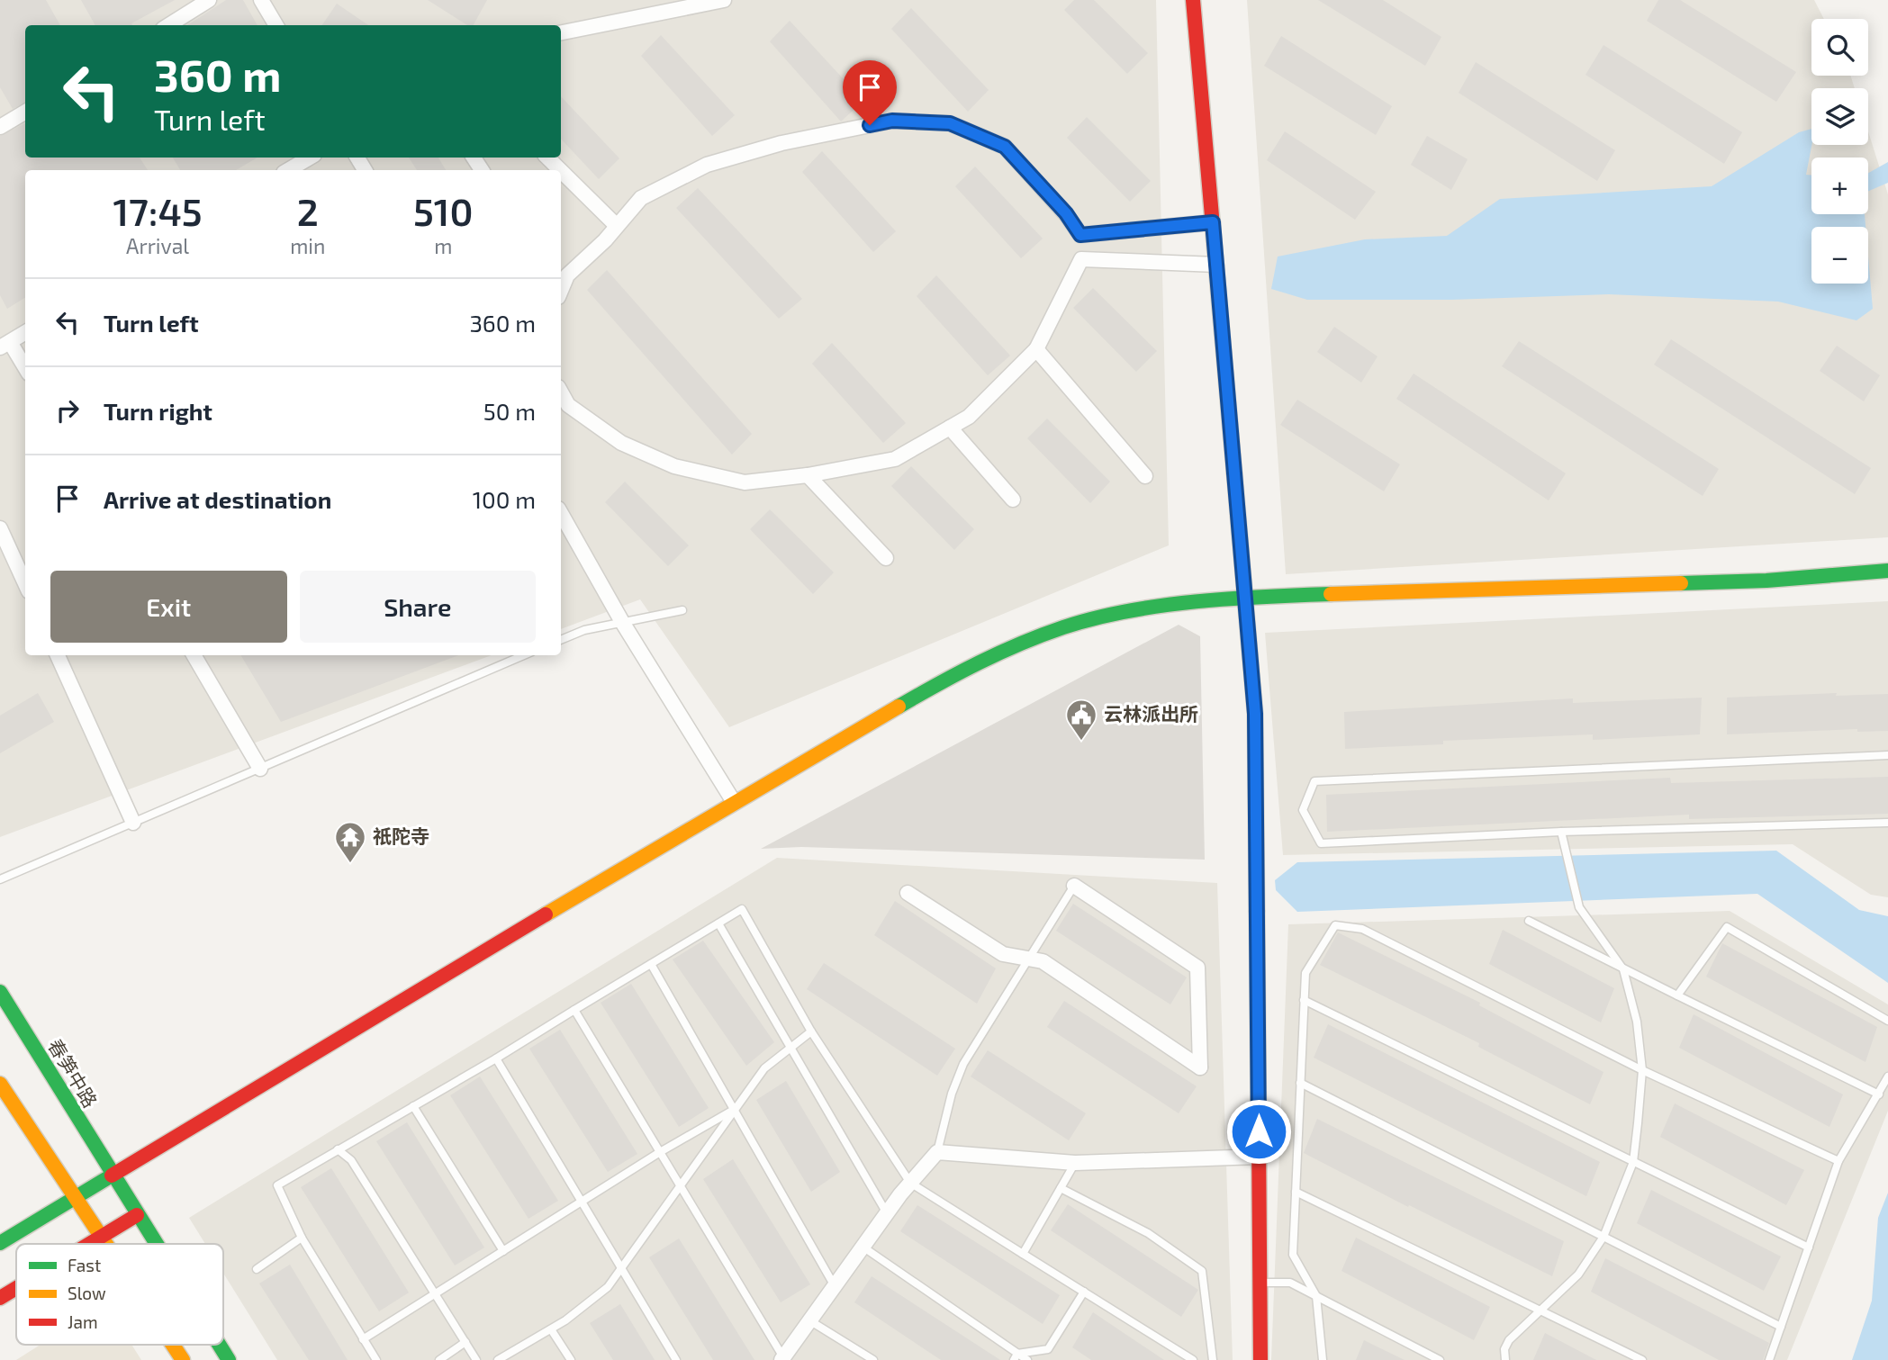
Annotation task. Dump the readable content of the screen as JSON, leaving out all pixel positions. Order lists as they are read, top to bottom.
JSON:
{
  "streets": {
    "street": ["春笋中路"]
  },
  "places": {
    "public building": ["云林派出所"],
    "temple": ["祇陀寺"]
  },
  "legend": ["Fast", "Slow", "Jam"],
  "page": {
    "map_buttons": ["+", "−"],
    "turn": ["360 m", "Turn left"],
    "eta": [
      "17:45",
      "Arrival",
      "2",
      "min",
      "510",
      "m"
    ],
    "list": [
      {
        "name": "Turn left",
        "value": "360 m"
      },
      {
        "name": "Turn right",
        "value": "50 m"
      },
      {
        "name": "Arrive at destination",
        "value": "100 m"
      }
    ],
    "buttons": ["Exit", "Share"]
  }
}
